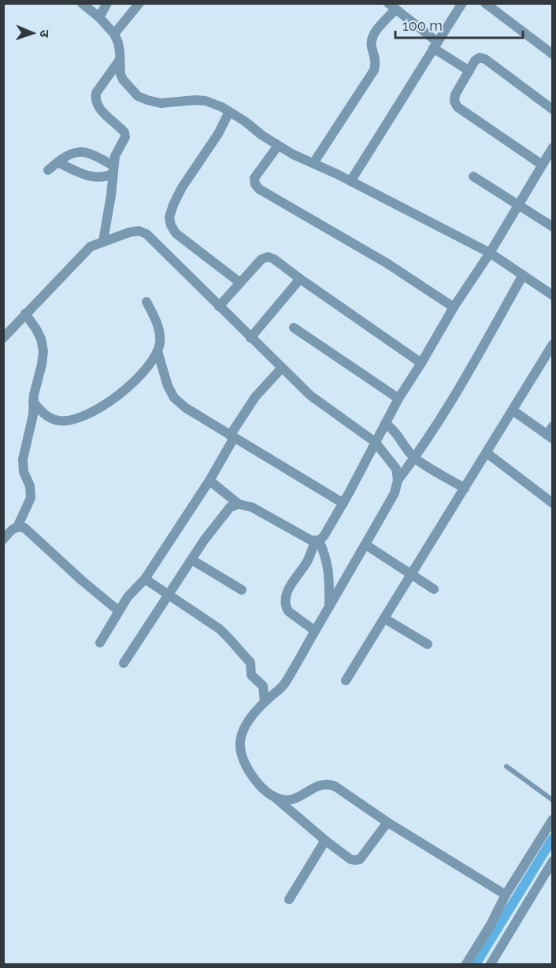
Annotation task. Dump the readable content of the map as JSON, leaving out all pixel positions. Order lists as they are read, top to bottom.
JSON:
{
  "scale_bar": "100 m",
  "north": "right"
}
